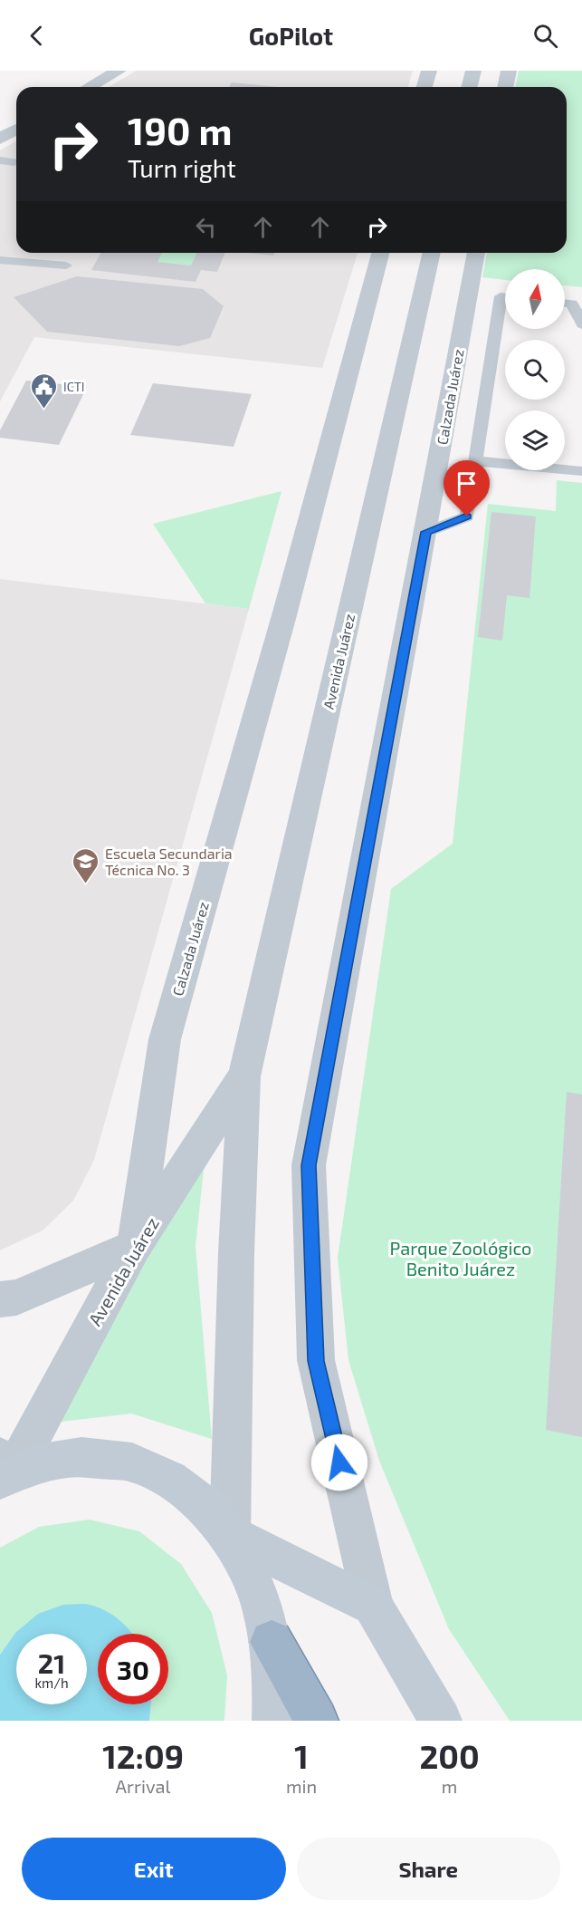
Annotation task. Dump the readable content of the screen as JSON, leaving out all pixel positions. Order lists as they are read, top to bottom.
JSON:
{
  "streets": {
    "street": ["Calzada Juárez", "Avenida Juárez"]
  },
  "crossings": [
    ["Calzada Juárez", "Avenida Juárez"]
  ],
  "parks": ["Parque Zoológico Benito Juárez"],
  "places": {
    "public building": ["ICTI"],
    "school or university": ["Escuela Secundaria Técnica No. 3"]
  },
  "north": "top",
  "page": {
    "header": "GoPilot",
    "turn": ["190 m", "Turn right"],
    "speed": "21 km/h",
    "limit": "30",
    "eta": [
      "12:09",
      "Arrival",
      "1",
      "min",
      "200",
      "m"
    ],
    "buttons": ["Exit", "Share"]
  }
}
